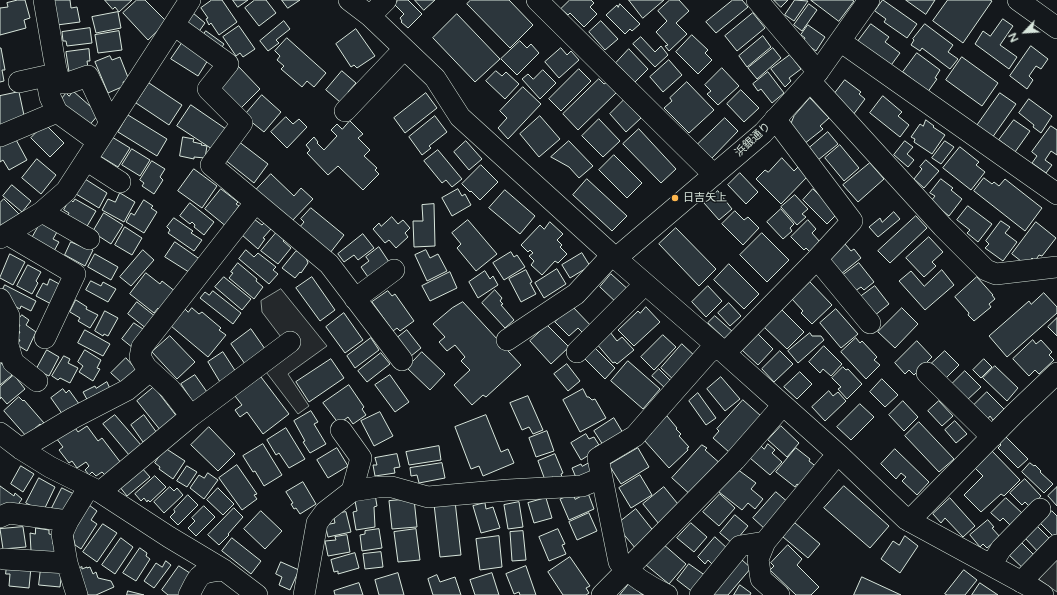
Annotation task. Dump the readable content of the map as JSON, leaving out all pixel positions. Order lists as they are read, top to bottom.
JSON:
{
  "streets": {
    "street": ["浜銀通り"]
  },
  "places": ["日吉矢上"],
  "north": "bottom left"
}
